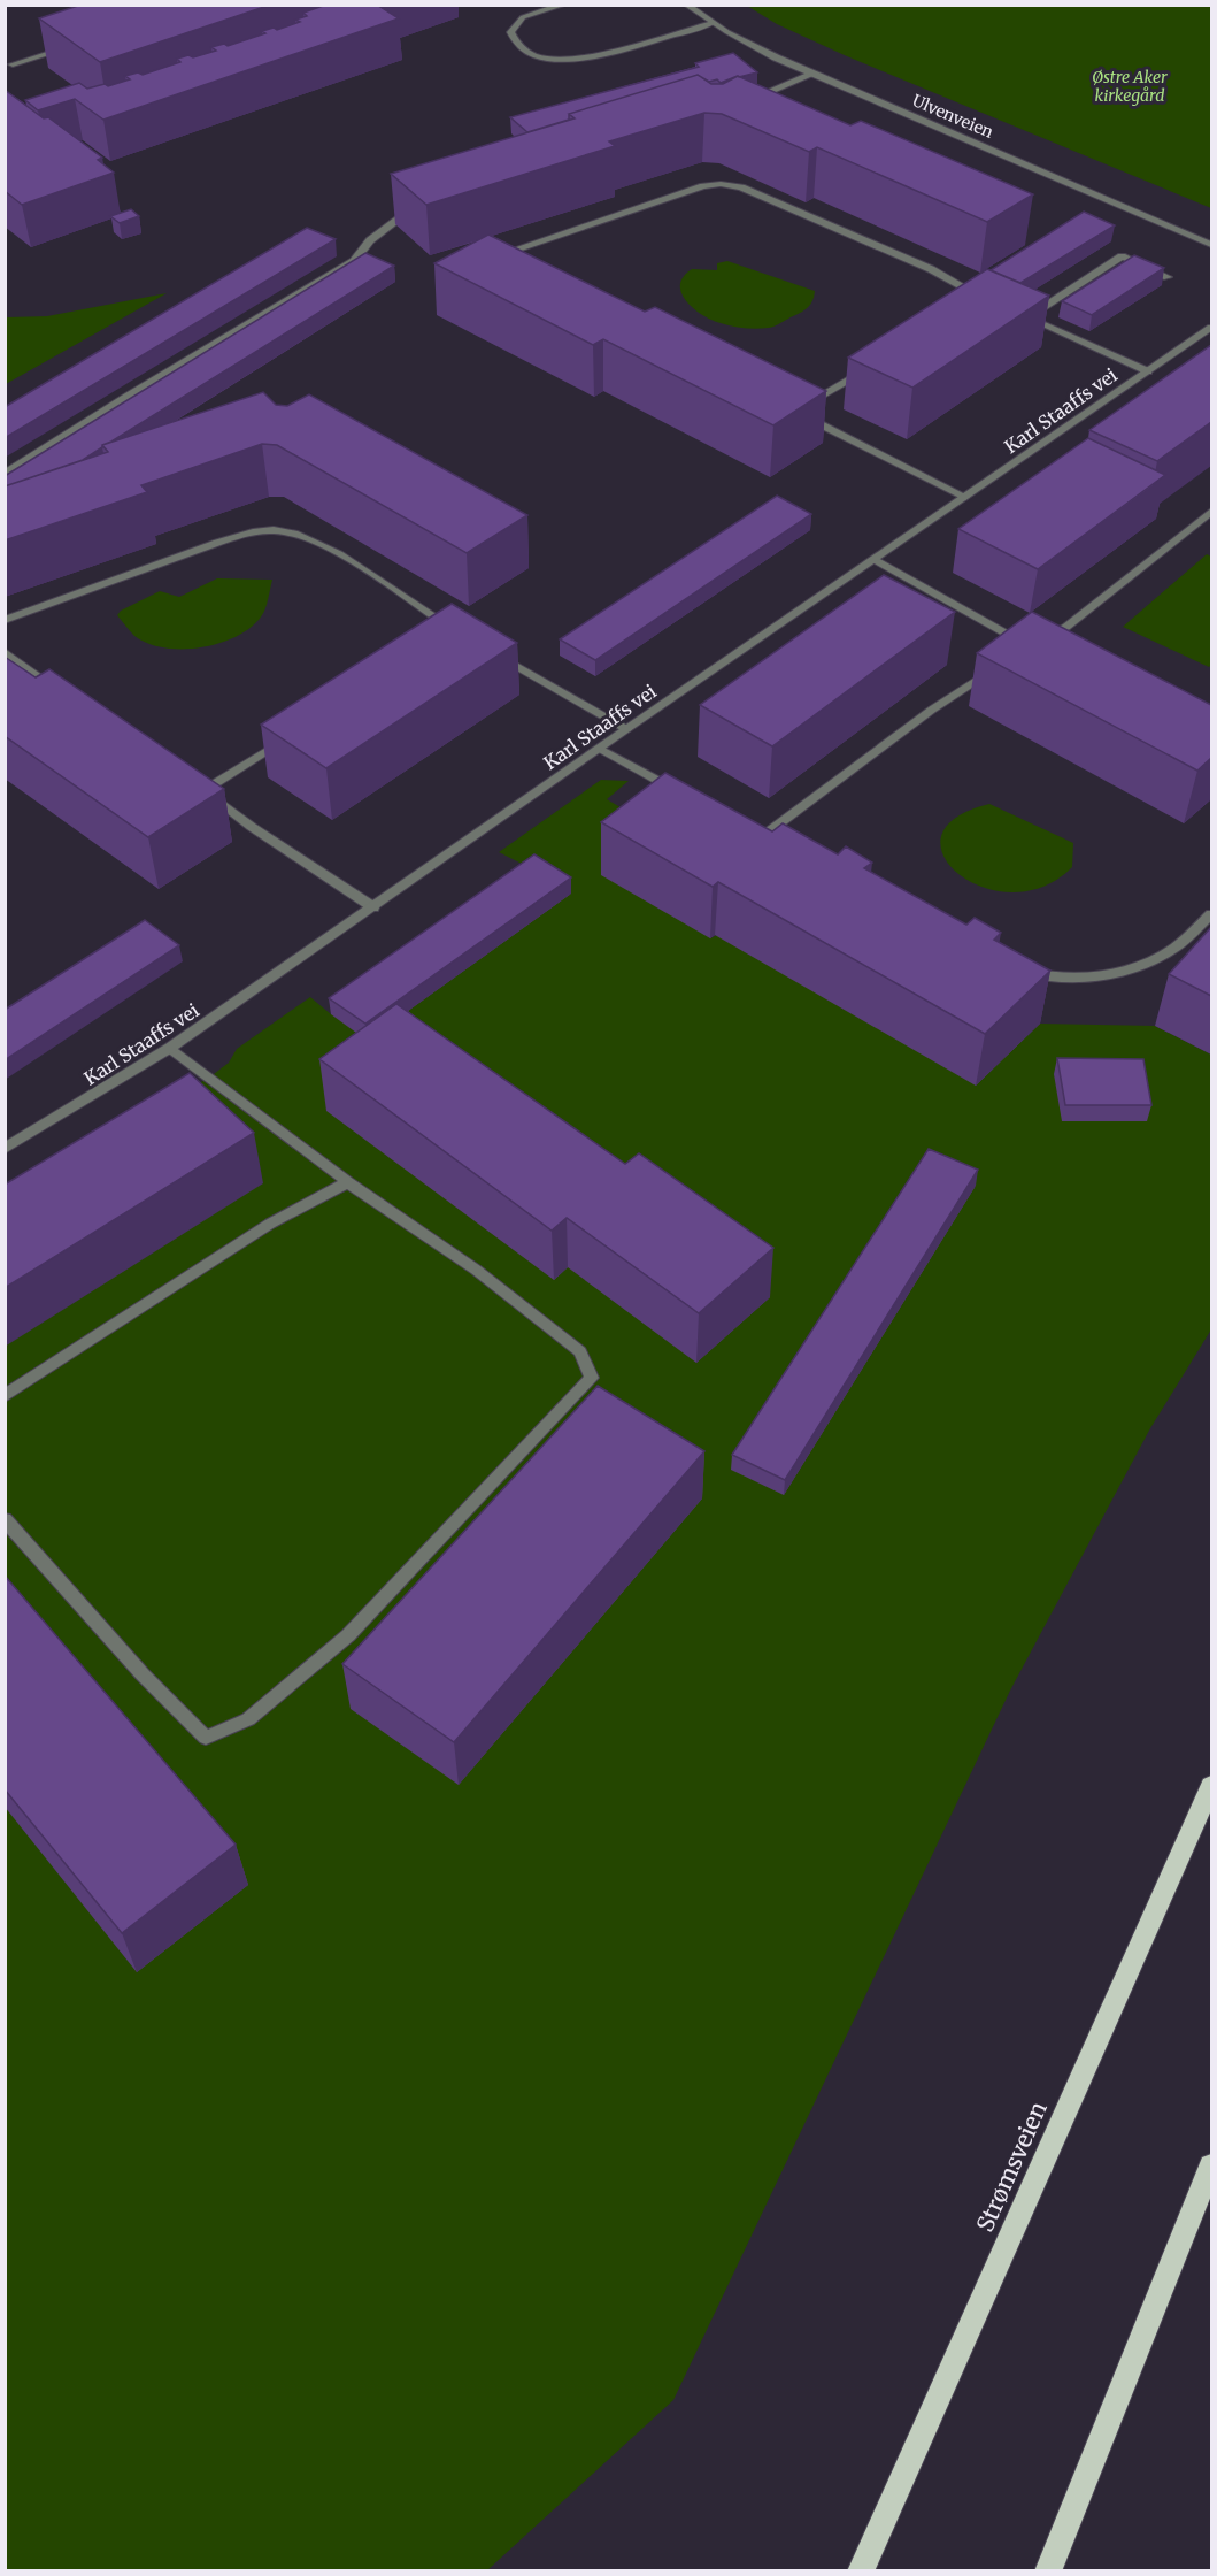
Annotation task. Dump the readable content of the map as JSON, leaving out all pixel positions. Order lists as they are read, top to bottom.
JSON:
{
  "streets": {
    "highway": ["Strømsveien"],
    "street": ["Ulvenveien", "Karl Staaffs vei"]
  },
  "parks": ["Østre Aker kirkegård"]
}
